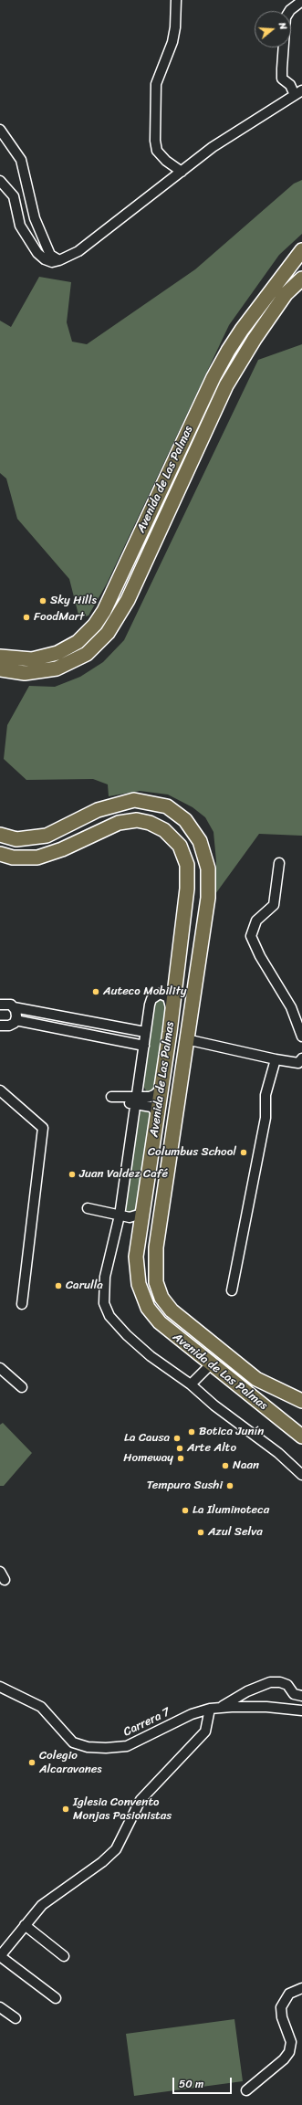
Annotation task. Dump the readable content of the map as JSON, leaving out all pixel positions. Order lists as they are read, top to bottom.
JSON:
{
  "streets": {
    "main road": ["Avenida de Las Palmas"],
    "street": ["Carrera 7"]
  },
  "places": [
    "Sky Hills",
    "FoodMart",
    "Auteco Mobility",
    "Columbus School",
    "Juan Valdez Café",
    "Carulla",
    "Botica Junín",
    "La Causa",
    "Arte Alto",
    "Homeway",
    "Naan",
    "Tempura Sushi",
    "La Iluminoteca",
    "Azul Selva",
    "Colegio Alcaravanes",
    "Iglesia Convento Monjas Pasionistas"
  ],
  "scale_bar": "50 m",
  "north": "right"
}
